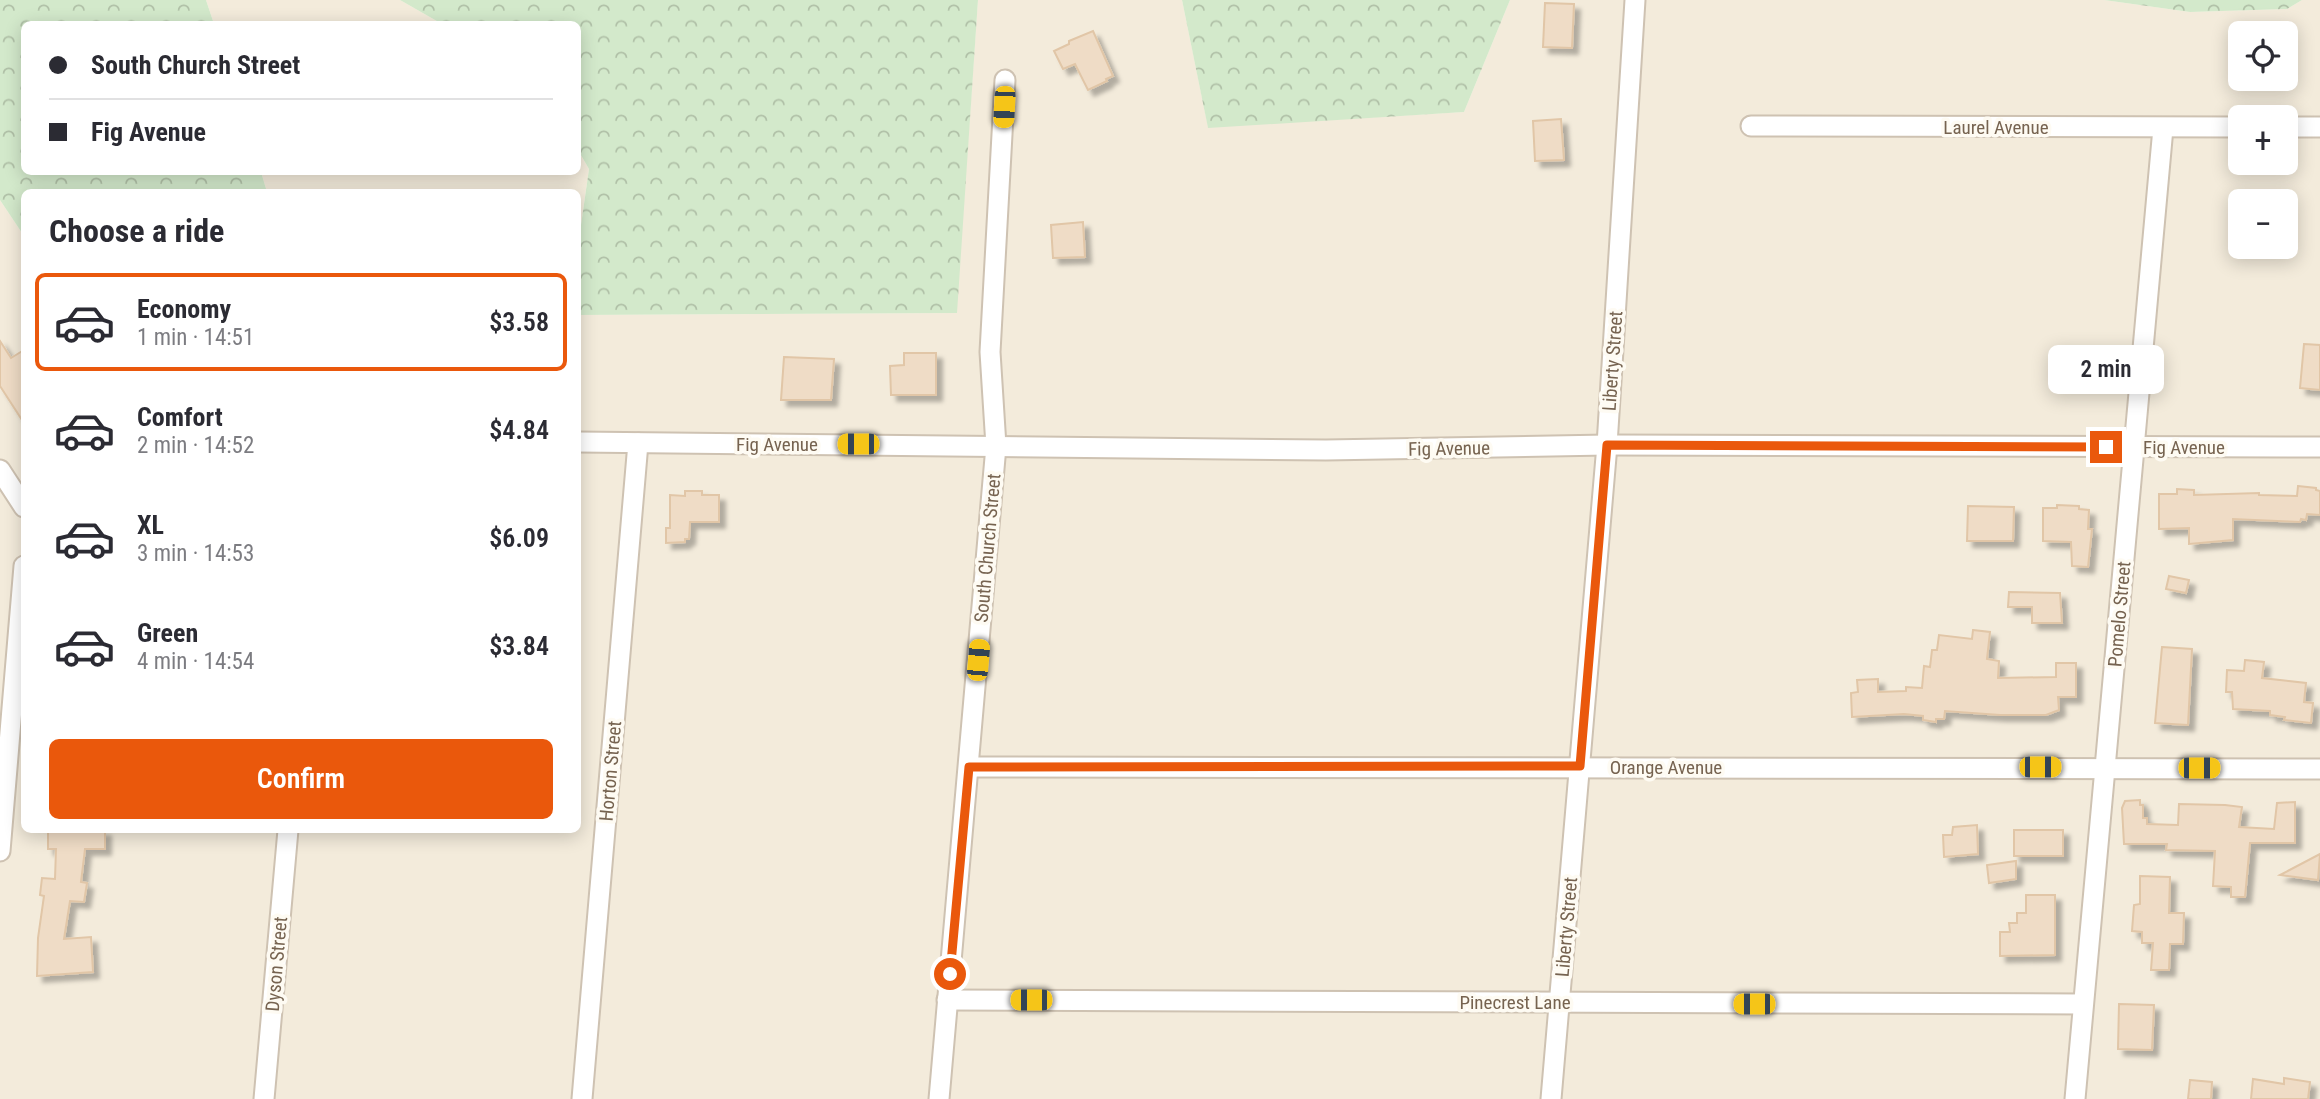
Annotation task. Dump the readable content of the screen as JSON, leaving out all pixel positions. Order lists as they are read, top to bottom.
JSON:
{
  "streets": {
    "street": [
      "Laurel Avenue",
      "Liberty Street",
      "Fig Avenue",
      "South Church Street",
      "Pomelo Street",
      "Orange Avenue",
      "Horton Street",
      "Dyson Street",
      "Pinecrest Lane"
    ]
  },
  "crossings": [
    ["Laurel Avenue", "Pomelo Street"],
    ["Liberty Street", "Fig Avenue"],
    ["Liberty Street", "Orange Avenue"],
    ["Liberty Street", "Pinecrest Lane"],
    ["Fig Avenue", "South Church Street"],
    ["Fig Avenue", "Pomelo Street"],
    ["Fig Avenue", "Horton Street"],
    ["South Church Street", "Orange Avenue"],
    ["South Church Street", "Pinecrest Lane"],
    ["Pomelo Street", "Orange Avenue"],
    ["Pomelo Street", "Pinecrest Lane"]
  ],
  "page": {
    "map_buttons": ["+", "−"],
    "banner": ["South Church Street", "Fig Avenue"],
    "heading": "Choose a ride",
    "list": [
      {
        "name": "Economy",
        "note": "1 min · 14:51",
        "value": "$3.58"
      },
      {
        "name": "Comfort",
        "note": "2 min · 14:52",
        "value": "$4.84"
      },
      {
        "name": "XL",
        "note": "3 min · 14:53",
        "value": "$6.09"
      },
      {
        "name": "Green",
        "note": "4 min · 14:54",
        "value": "$3.84"
      }
    ],
    "bubble": "2 min",
    "buttons": "Confirm"
  }
}
